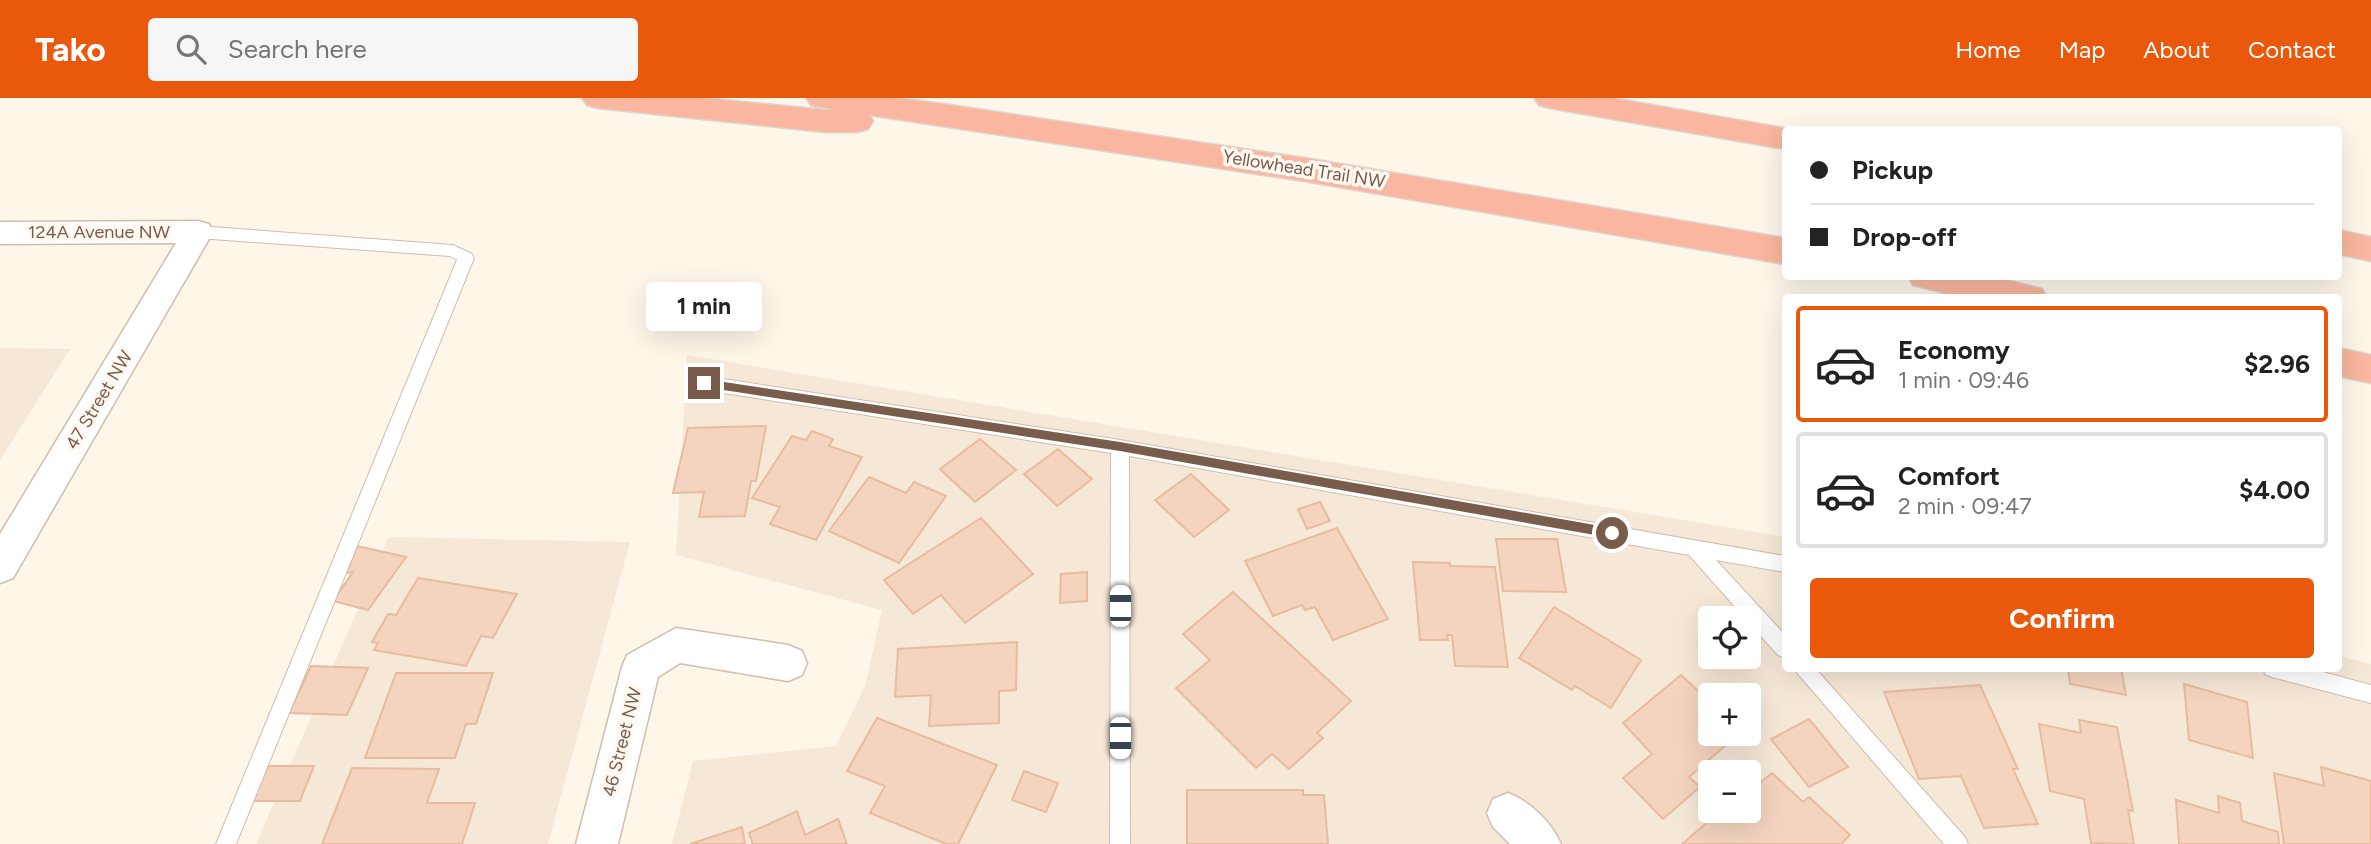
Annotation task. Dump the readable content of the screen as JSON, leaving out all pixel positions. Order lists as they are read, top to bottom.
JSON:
{
  "streets": {
    "highway": ["Yellowhead Trail NW"],
    "street": ["124A Avenue NW", "47 Street NW", "46 Street NW"]
  },
  "crossings": [
    ["124A Avenue NW", "47 Street NW"]
  ],
  "page": {
    "header": "Tako",
    "search": "Search here",
    "nav": [
      "Home",
      "Map",
      "About",
      "Contact"
    ],
    "banner": ["Pickup", "Drop-off"],
    "bubble": "1 min",
    "list": [
      {
        "name": "Economy",
        "note": "1 min · 09:46",
        "value": "$2.96"
      },
      {
        "name": "Comfort",
        "note": "2 min · 09:47",
        "value": "$4.00"
      }
    ],
    "buttons": "Confirm",
    "map_buttons": ["+", "−"]
  }
}
